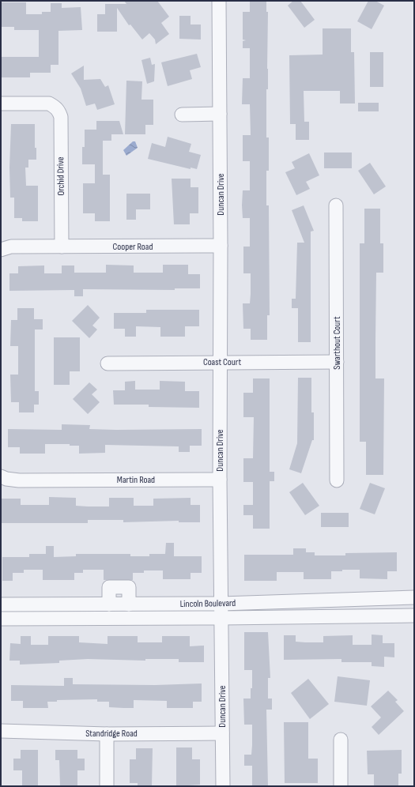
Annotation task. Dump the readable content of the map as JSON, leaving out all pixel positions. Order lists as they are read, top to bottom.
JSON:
{
  "streets": {
    "street": [
      "Orchid Drive",
      "Duncan Drive",
      "Cooper Road",
      "Swarthout Court",
      "Coast Court",
      "Martin Road",
      "Lincoln Boulevard",
      "Standridge Road"
    ]
  },
  "crossings": [
    ["Orchid Drive", "Cooper Road"],
    ["Duncan Drive", "Cooper Road"],
    ["Duncan Drive", "Coast Court"],
    ["Duncan Drive", "Martin Road"],
    ["Duncan Drive", "Lincoln Boulevard"],
    ["Duncan Drive", "Standridge Road"],
    ["Swarthout Court", "Coast Court"]
  ]
}
